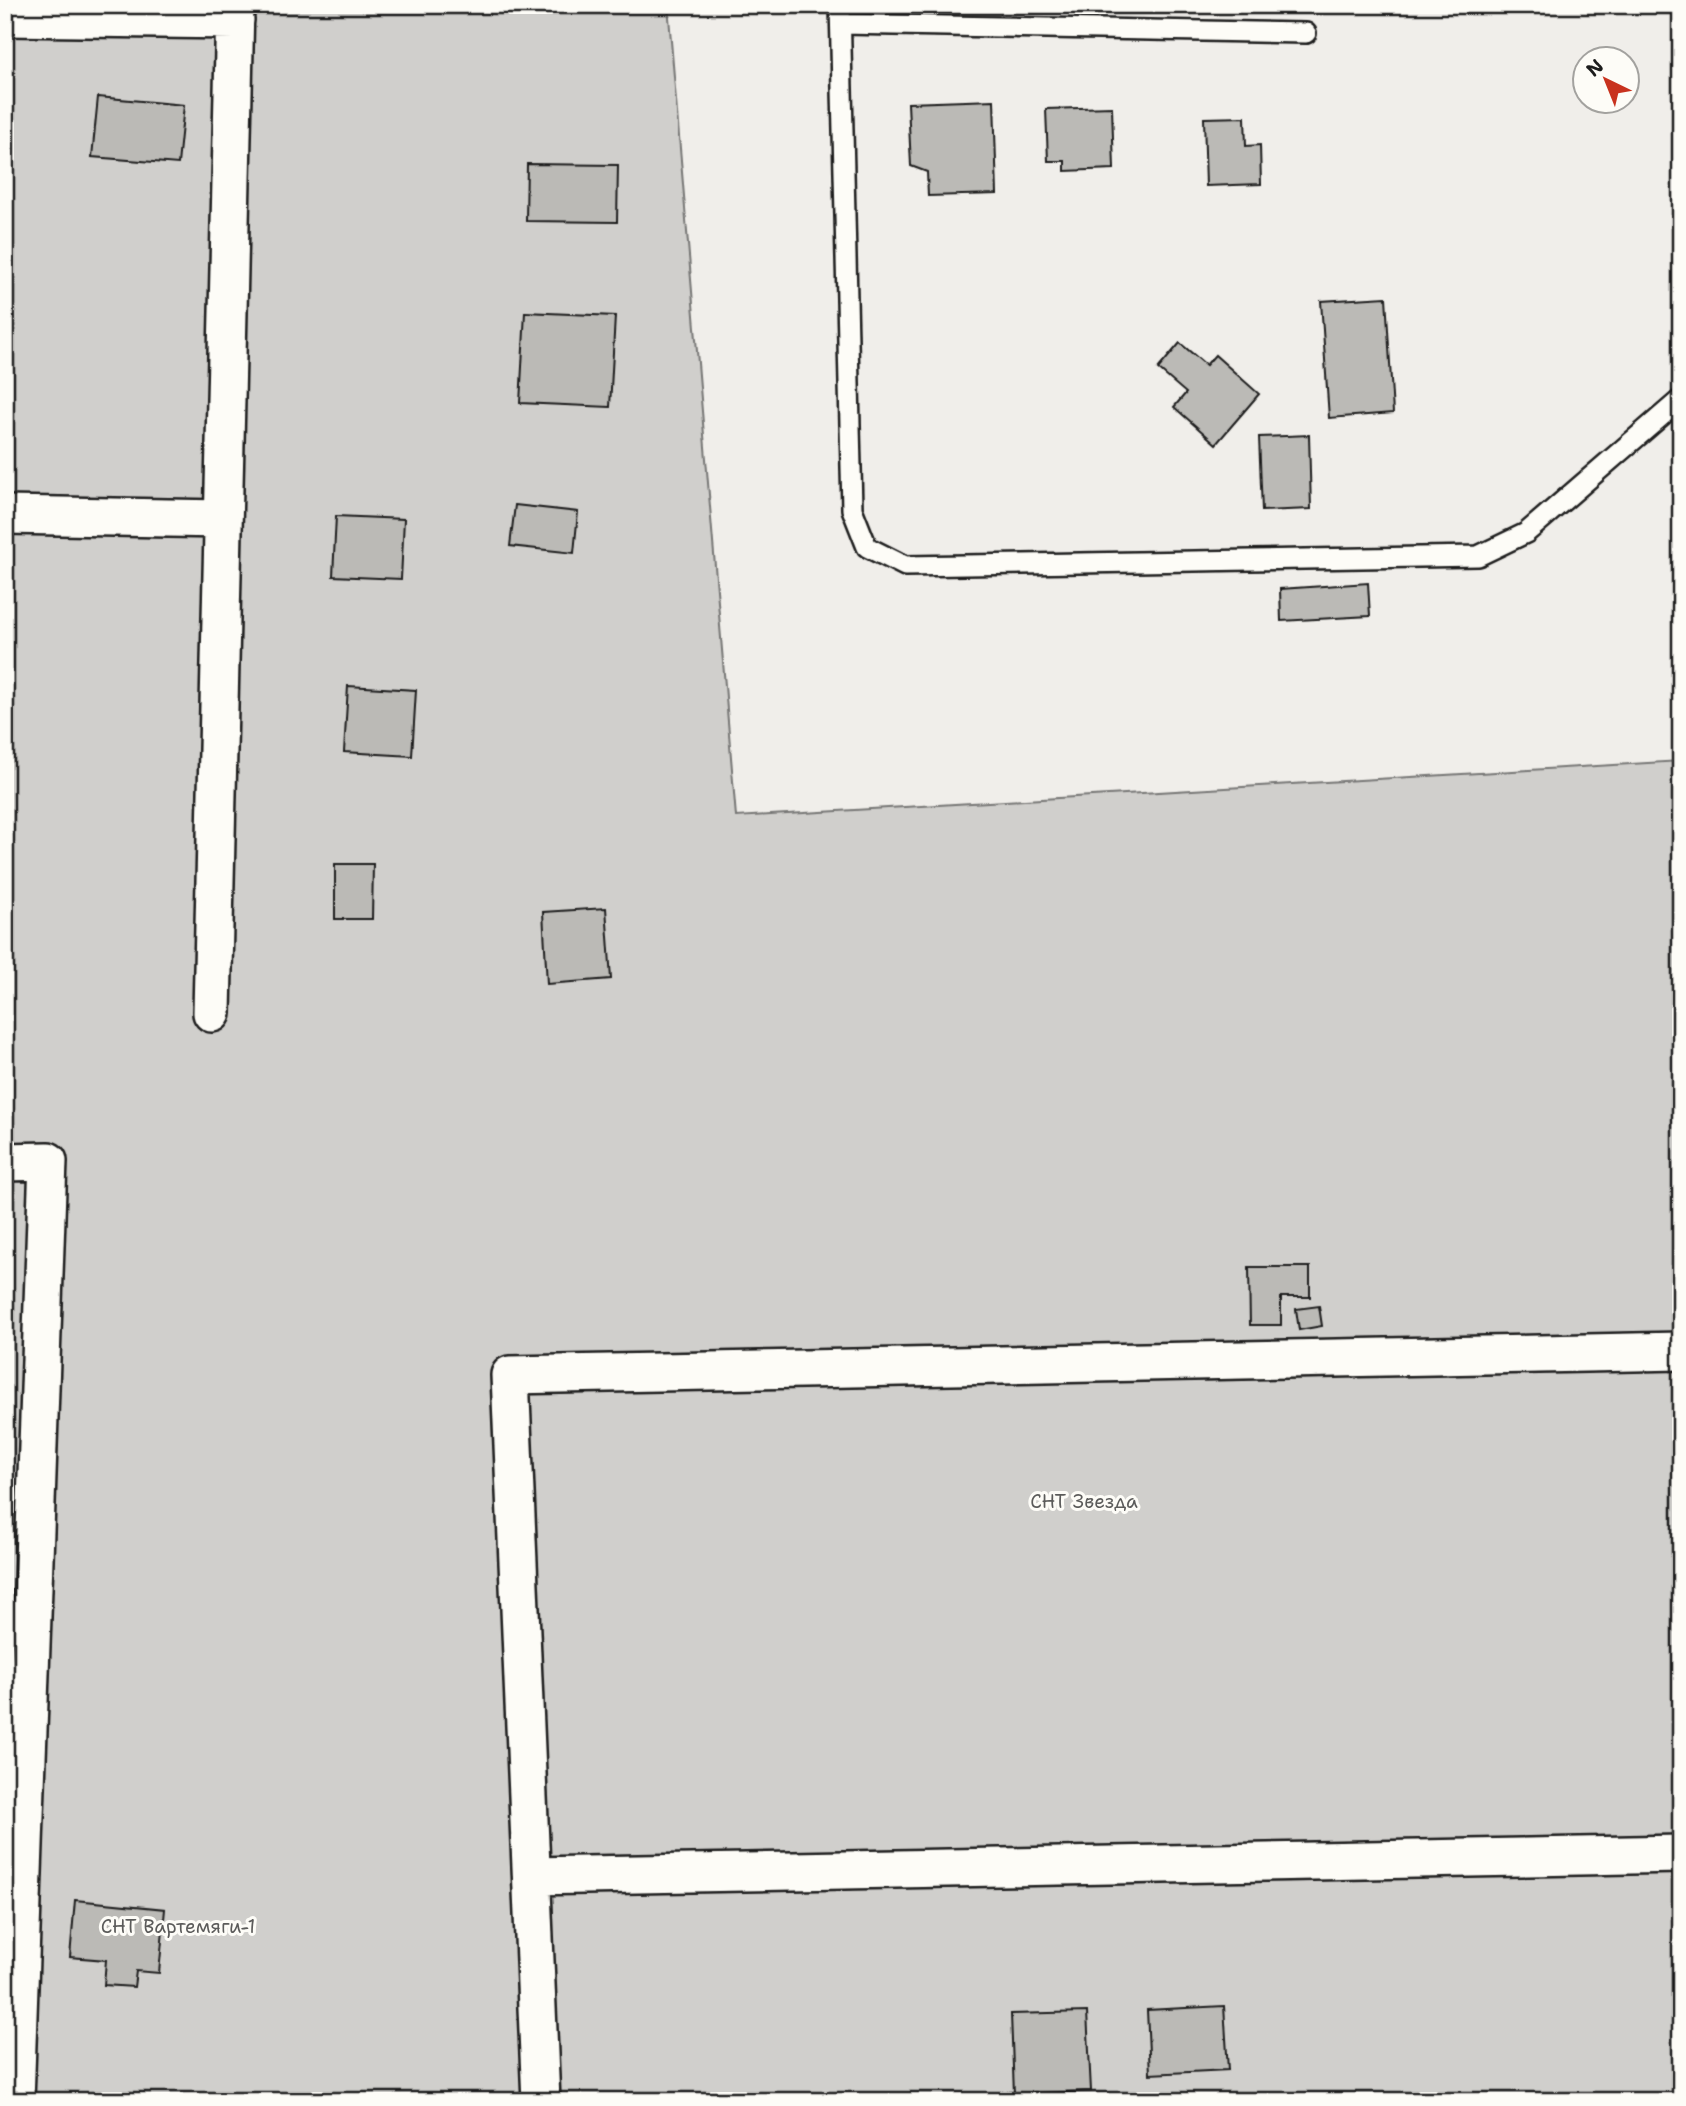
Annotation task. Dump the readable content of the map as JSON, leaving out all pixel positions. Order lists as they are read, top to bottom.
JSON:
{
  "parks": ["СНТ Звезда", "СНТ Вартемяги-1"],
  "north": "top left"
}
